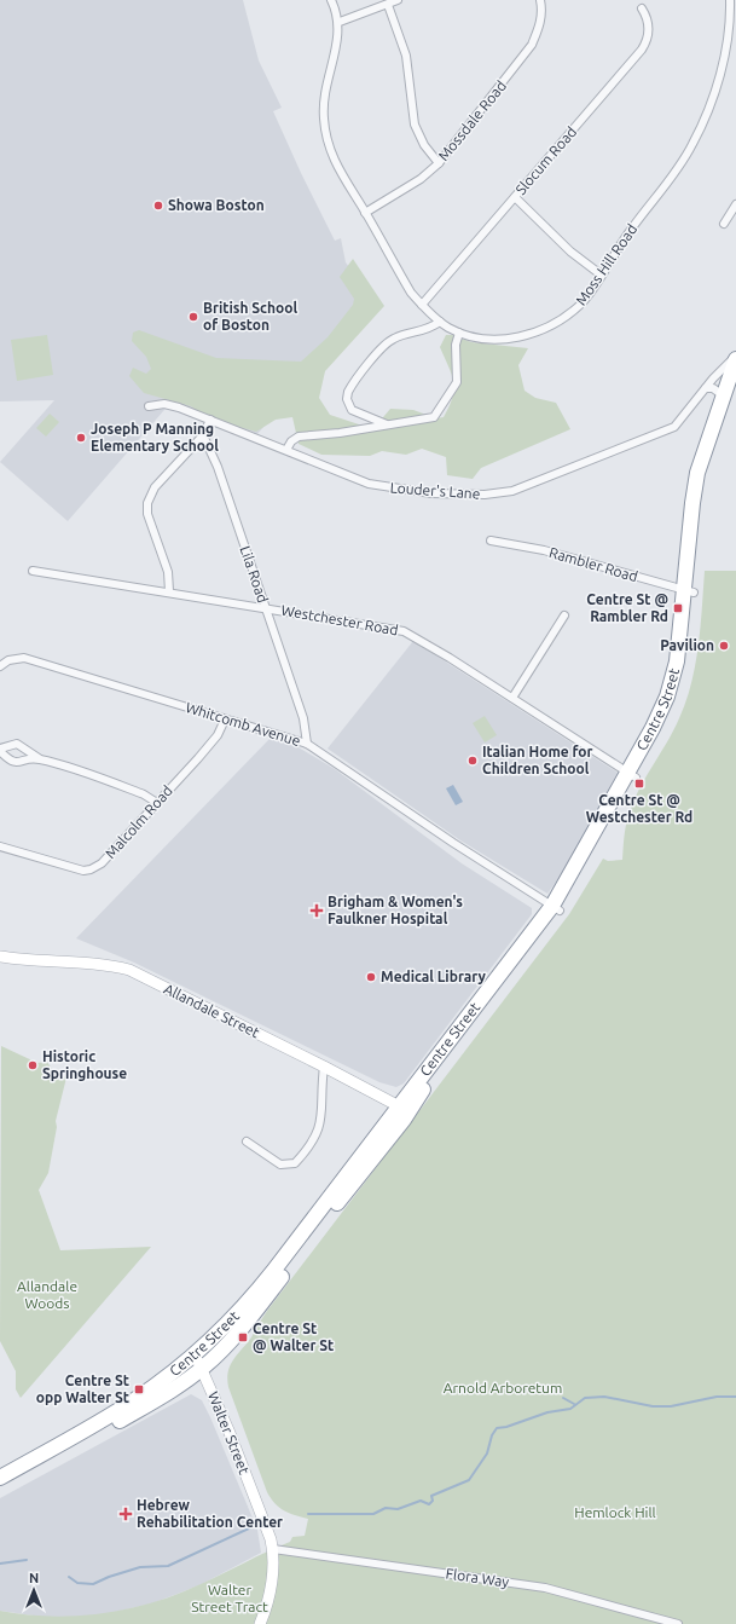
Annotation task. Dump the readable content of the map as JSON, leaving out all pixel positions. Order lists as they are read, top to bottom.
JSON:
{
  "streets": {
    "highway": ["Centre Street"],
    "street": [
      "Mossdale Road",
      "Slocum Road",
      "Moss Hill Road",
      "Louder's Lane",
      "Rambler Road",
      "Lila Road",
      "Westchester Road",
      "Whitcomb Avenue",
      "Malcolm Road",
      "Allandale Street",
      "Walter Street",
      "Flora Way"
    ]
  },
  "crossings": [
    ["Mossdale Road", "Moss Hill Road"],
    ["Slocum Road", "Moss Hill Road"],
    ["Louder's Lane", "Centre Street"],
    ["Rambler Road", "Centre Street"],
    ["Lila Road", "Westchester Road"],
    ["Lila Road", "Whitcomb Avenue"],
    ["Westchester Road", "Centre Street"],
    ["Centre Street", "Whitcomb Avenue"],
    ["Centre Street", "Allandale Street"],
    ["Centre Street", "Walter Street"],
    ["Whitcomb Avenue", "Malcolm Road"],
    ["Walter Street", "Flora Way"]
  ],
  "parks": [
    "Allandale Woods",
    "Arnold Arboretum",
    "Hemlock Hill",
    "Walter Street Tract"
  ],
  "places": {
    "other": [
      "Showa Boston",
      "British School of Boston",
      "Joseph P Manning Elementary School",
      "Pavilion",
      "Italian Home for Children School",
      "Medical Library",
      "Historic Springhouse"
    ],
    "transit": [
      "Centre St @ Rambler Rd",
      "Centre St @ Westchester Rd",
      "Centre St @ Walter St",
      "Centre St opp Walter St"
    ],
    "health": ["Brigham & Women's Faulkner Hospital", "Hebrew Rehabilitation Center"]
  },
  "north": "top"
}
